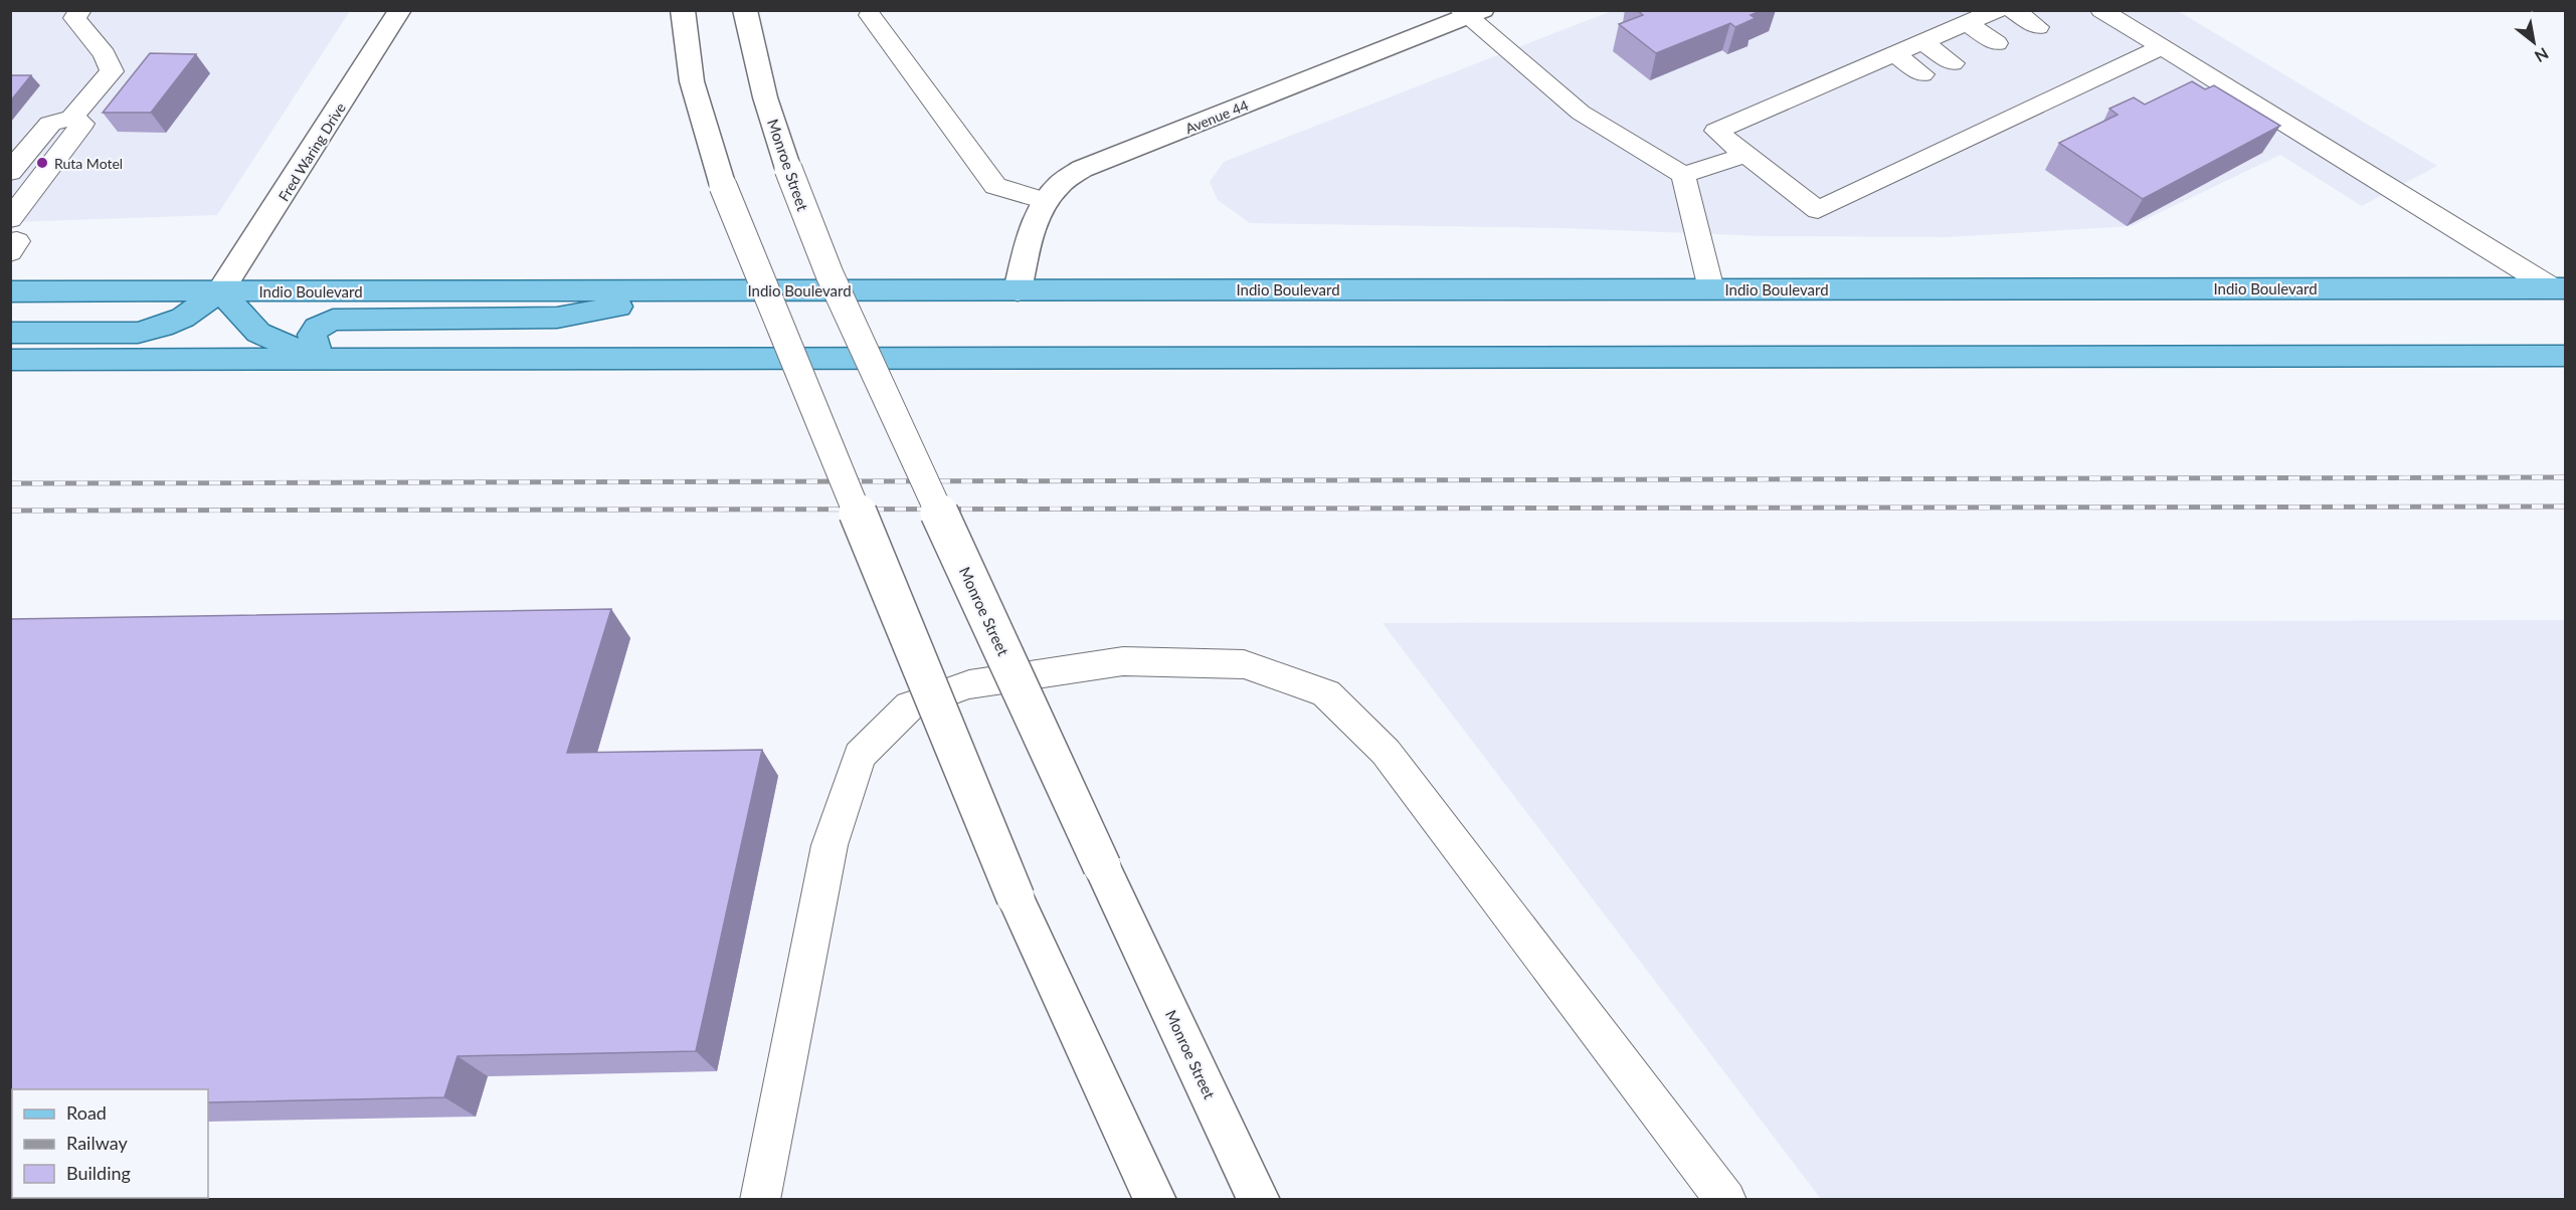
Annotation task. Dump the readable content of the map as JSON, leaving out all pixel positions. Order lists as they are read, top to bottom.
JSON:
{
  "streets": {
    "main road": [
      "Avenue 44",
      "Fred Waring Drive",
      "Monroe Street",
      "Indio Boulevard"
    ]
  },
  "crossings": [
    ["Avenue 44", "Indio Boulevard"],
    ["Fred Waring Drive", "Indio Boulevard"]
  ],
  "places": ["Ruta Motel"],
  "legend": ["Road", "Railway", "Building"],
  "north": "bottom right"
}
